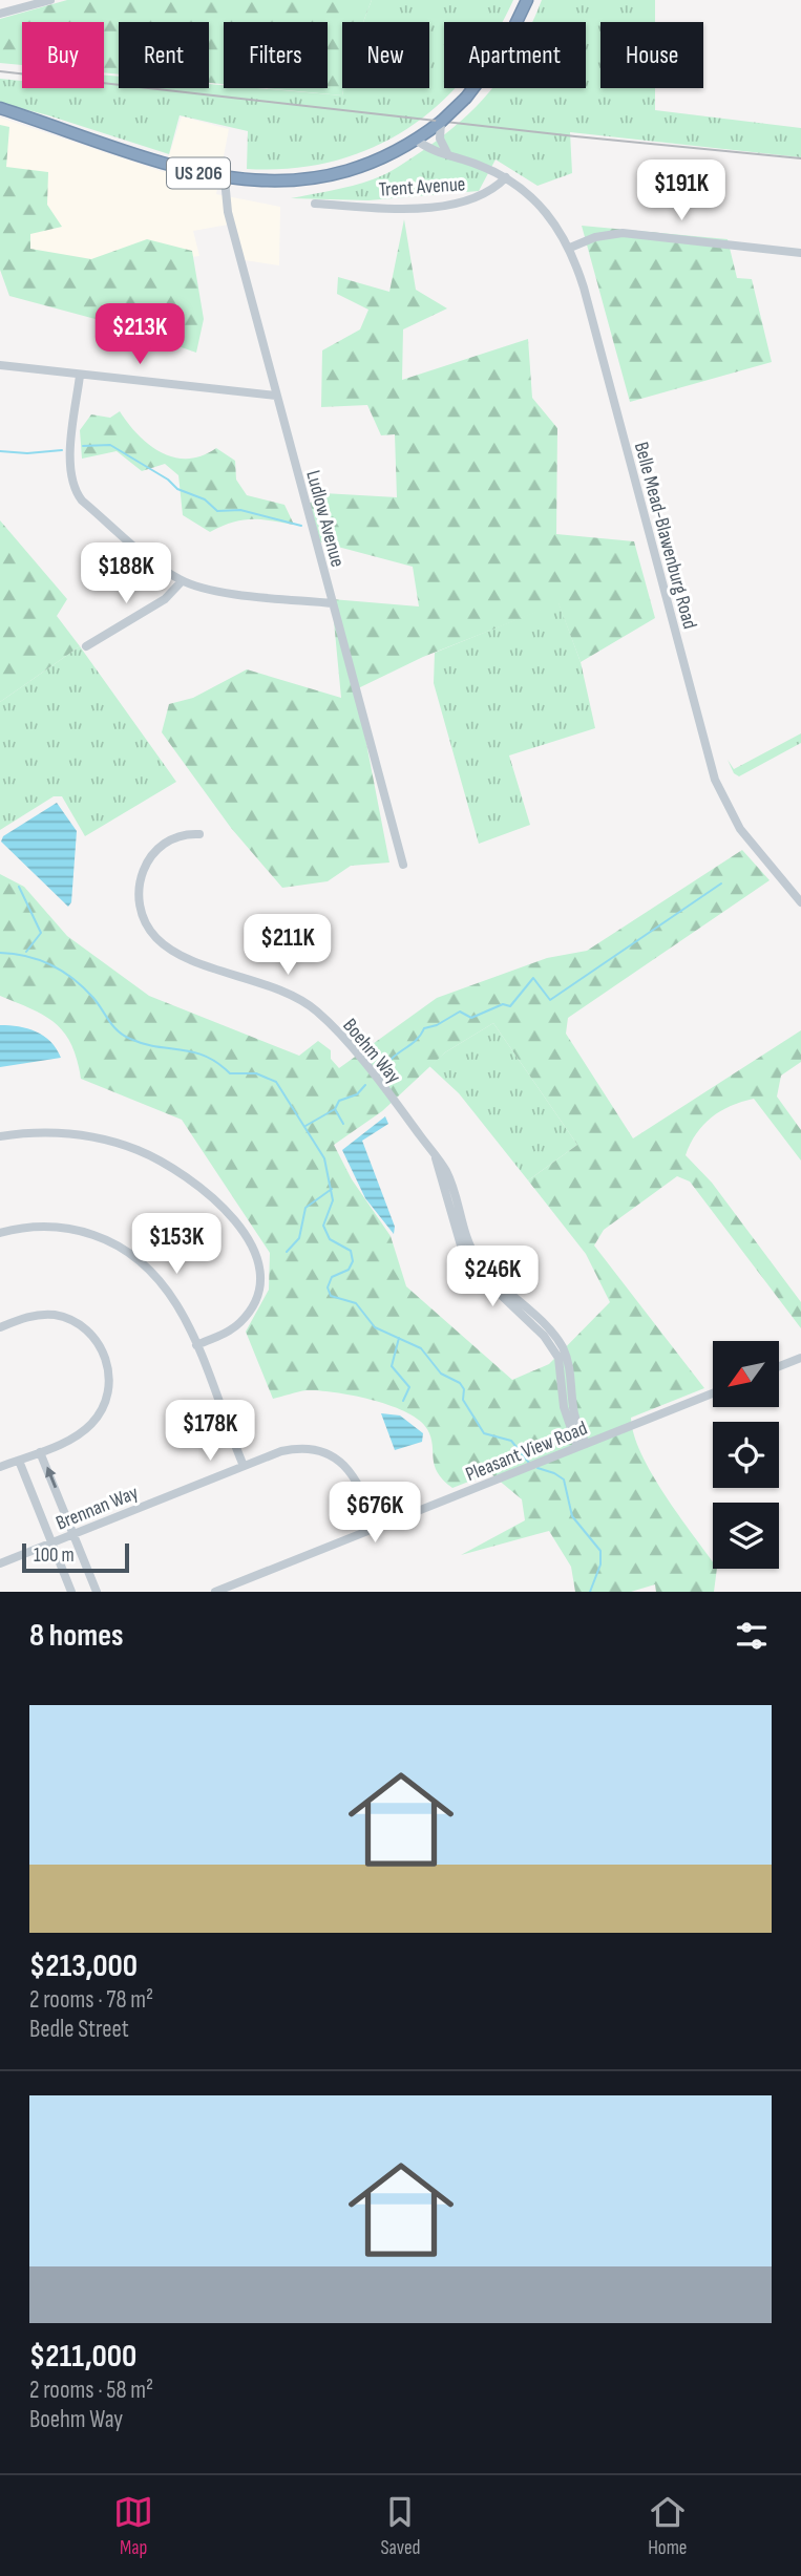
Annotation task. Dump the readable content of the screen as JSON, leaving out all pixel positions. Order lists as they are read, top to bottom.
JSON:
{
  "streets": {
    "highway": ["US 206"],
    "street": [
      "Trent Avenue",
      "Ludlow Avenue",
      "Belle Mead-Blawenburg Road",
      "Boehm Way",
      "Pleasant View Road",
      "Brennan Way"
    ]
  },
  "crossings": [
    ["US 206", "Trent Avenue"],
    ["US 206", "Ludlow Avenue"],
    ["Trent Avenue", "Belle Mead-Blawenburg Road"],
    ["Boehm Way", "Pleasant View Road"],
    ["Pleasant View Road", "Brennan Way"]
  ],
  "scale_bar": "100 m",
  "north": "bottom left",
  "page": {
    "chip": [
      "Buy",
      "Rent",
      "Filters",
      "New",
      "Apartment",
      "House"
    ],
    "price": [
      "$191K",
      "$213K",
      "$188K",
      "$211K",
      "$153K",
      "$246K",
      "$178K",
      "$676K"
    ],
    "scale": "100 m",
    "heading": "8 homes",
    "list": [
      {
        "name": "$213,000",
        "note": "2 rooms · 78 m² · Bedle Street"
      },
      {
        "name": "$211,000",
        "note": "2 rooms · 58 m² · Boehm Way"
      }
    ],
    "tabs": ["Map", "Saved", "Home"]
  }
}
